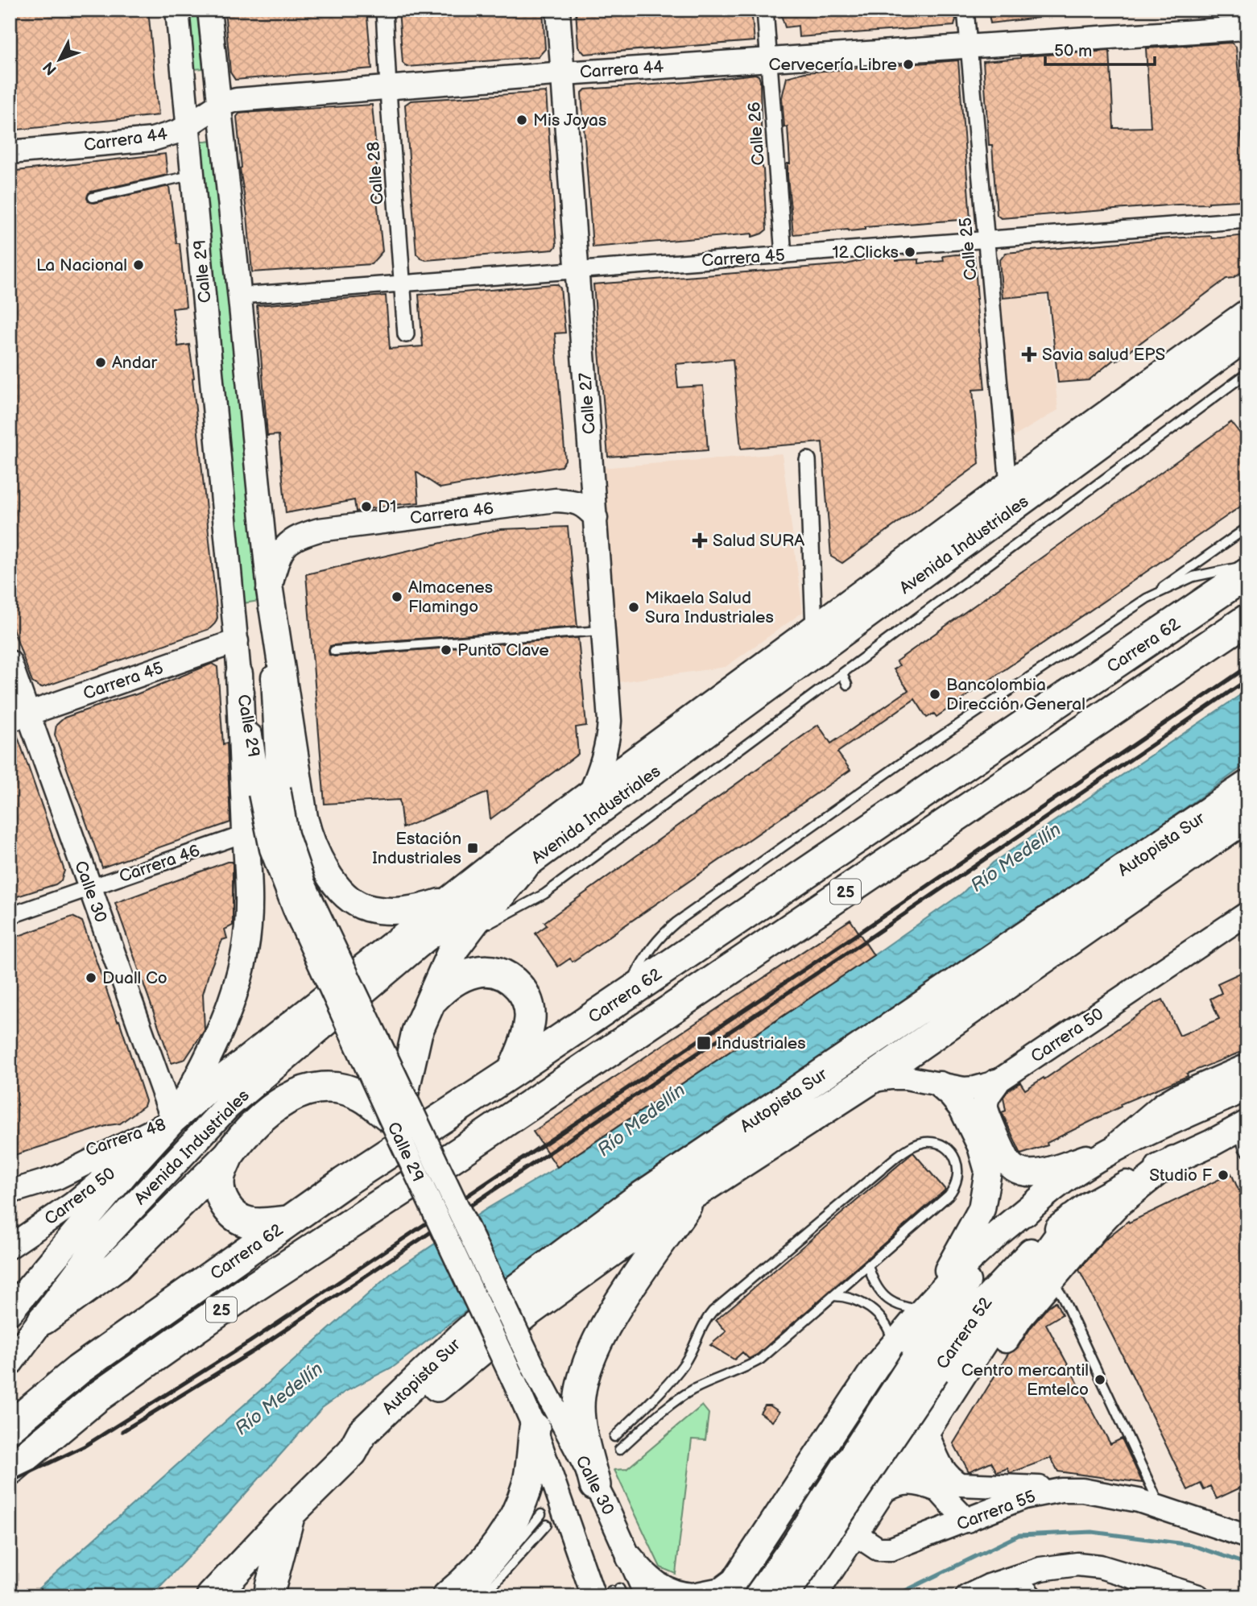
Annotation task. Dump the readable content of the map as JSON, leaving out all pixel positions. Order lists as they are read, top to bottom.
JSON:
{
  "streets": {
    "highway": ["Carrera 62", "Autopista Sur", "25"],
    "main road": ["Avenida Industriales", "Carrera 52"],
    "street": [
      "Carrera 44",
      "Calle 26",
      "Calle 28",
      "Calle 25",
      "Carrera 45",
      "Calle 29",
      "Calle 27",
      "Carrera 46",
      "Calle 30",
      "Carrera 50",
      "Carrera 48",
      "Carrera 55"
    ]
  },
  "crossings": [
    ["Carrera 44", "Calle 26"],
    ["Carrera 44", "Calle 28"],
    ["Carrera 44", "Calle 25"],
    ["Carrera 44", "Calle 29"],
    ["Carrera 44", "Calle 27"],
    ["Calle 26", "Carrera 45"],
    ["Calle 28", "Carrera 45"],
    ["Calle 25", "Carrera 45"],
    ["Calle 25", "Avenida Industriales"],
    ["Carrera 45", "Calle 29"],
    ["Carrera 45", "Calle 27"],
    ["Carrera 45", "Calle 30"],
    ["Calle 29", "Carrera 46"],
    ["Calle 29", "Calle 30"],
    ["Calle 27", "Carrera 46"],
    ["Calle 27", "Avenida Industriales"],
    ["Carrera 46", "Calle 30"],
    ["Avenida Industriales", "Calle 30"],
    ["Avenida Industriales", "Carrera 50"],
    ["Avenida Industriales", "Carrera 48"],
    ["Autopista Sur", "Carrera 50"],
    ["Calle 30", "Carrera 50"],
    ["Calle 30", "Carrera 48"],
    ["Carrera 50", "Carrera 48"]
  ],
  "water": ["Río Medellín"],
  "places": {
    "other": [
      "Cervecería Libre",
      "Mis Joyas",
      "12 Clicks",
      "La Nacional",
      "Andar",
      "D1",
      "Almacenes Flamingo",
      "Mikaela Salud Sura Industriales",
      "Punto Clave",
      "Bancolombia Dirección General",
      "Duall Co",
      "Studio F",
      "Centro mercantil Emtelco"
    ],
    "health": ["Savia salud EPS", "Salud SURA"],
    "transit": ["Estación Industriales", "Industriales"]
  },
  "scale_bar": "50 m",
  "north": "bottom left"
}
